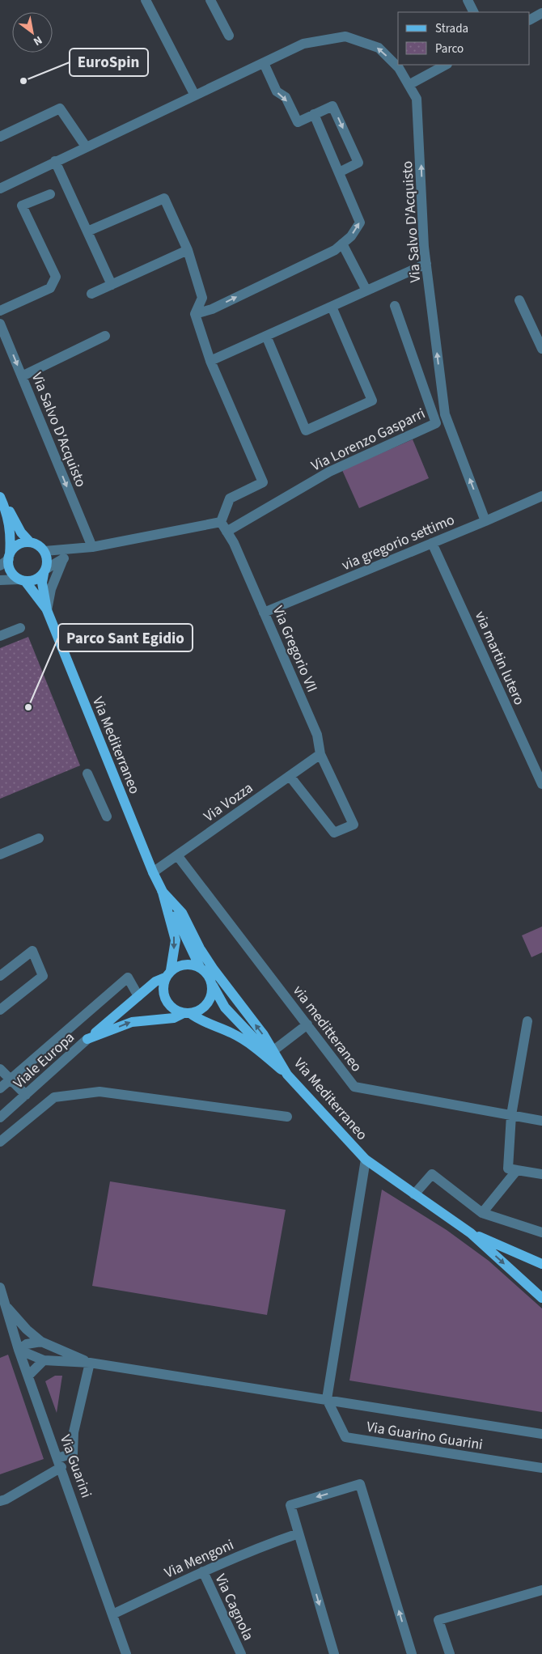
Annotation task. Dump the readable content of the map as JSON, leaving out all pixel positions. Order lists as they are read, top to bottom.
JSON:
{
  "streets": {
    "main road": ["Via Mediterraneo"],
    "street": [
      "Via Salvo D'Acquisto",
      "Via Lorenzo Gasparri",
      "via gregorio settimo",
      "Via Gregorio VII",
      "via martin lutero",
      "Via Vozza",
      "via meditteraneo",
      "Viale Europa",
      "Via Guarino Guarini",
      "Via Guarini",
      "Via Mengoni",
      "Via Cagnola"
    ]
  },
  "crossings": [
    ["Via Salvo D'Acquisto", "via gregorio settimo"],
    ["Via Lorenzo Gasparri", "Via Gregorio VII"],
    ["via gregorio settimo", "Via Gregorio VII"],
    ["via gregorio settimo", "via martin lutero"],
    ["Via Gregorio VII", "Via Vozza"],
    ["Via Mediterraneo", "Via Vozza"],
    ["Via Vozza", "via meditteraneo"],
    ["Via Guarino Guarini", "Via Guarini"],
    ["Via Guarini", "Via Mengoni"],
    ["Via Mengoni", "Via Cagnola"]
  ],
  "places": ["EuroSpin", "Parco Sant Egidio"],
  "legend": ["Strada", "Parco"],
  "north": "bottom right"
}
